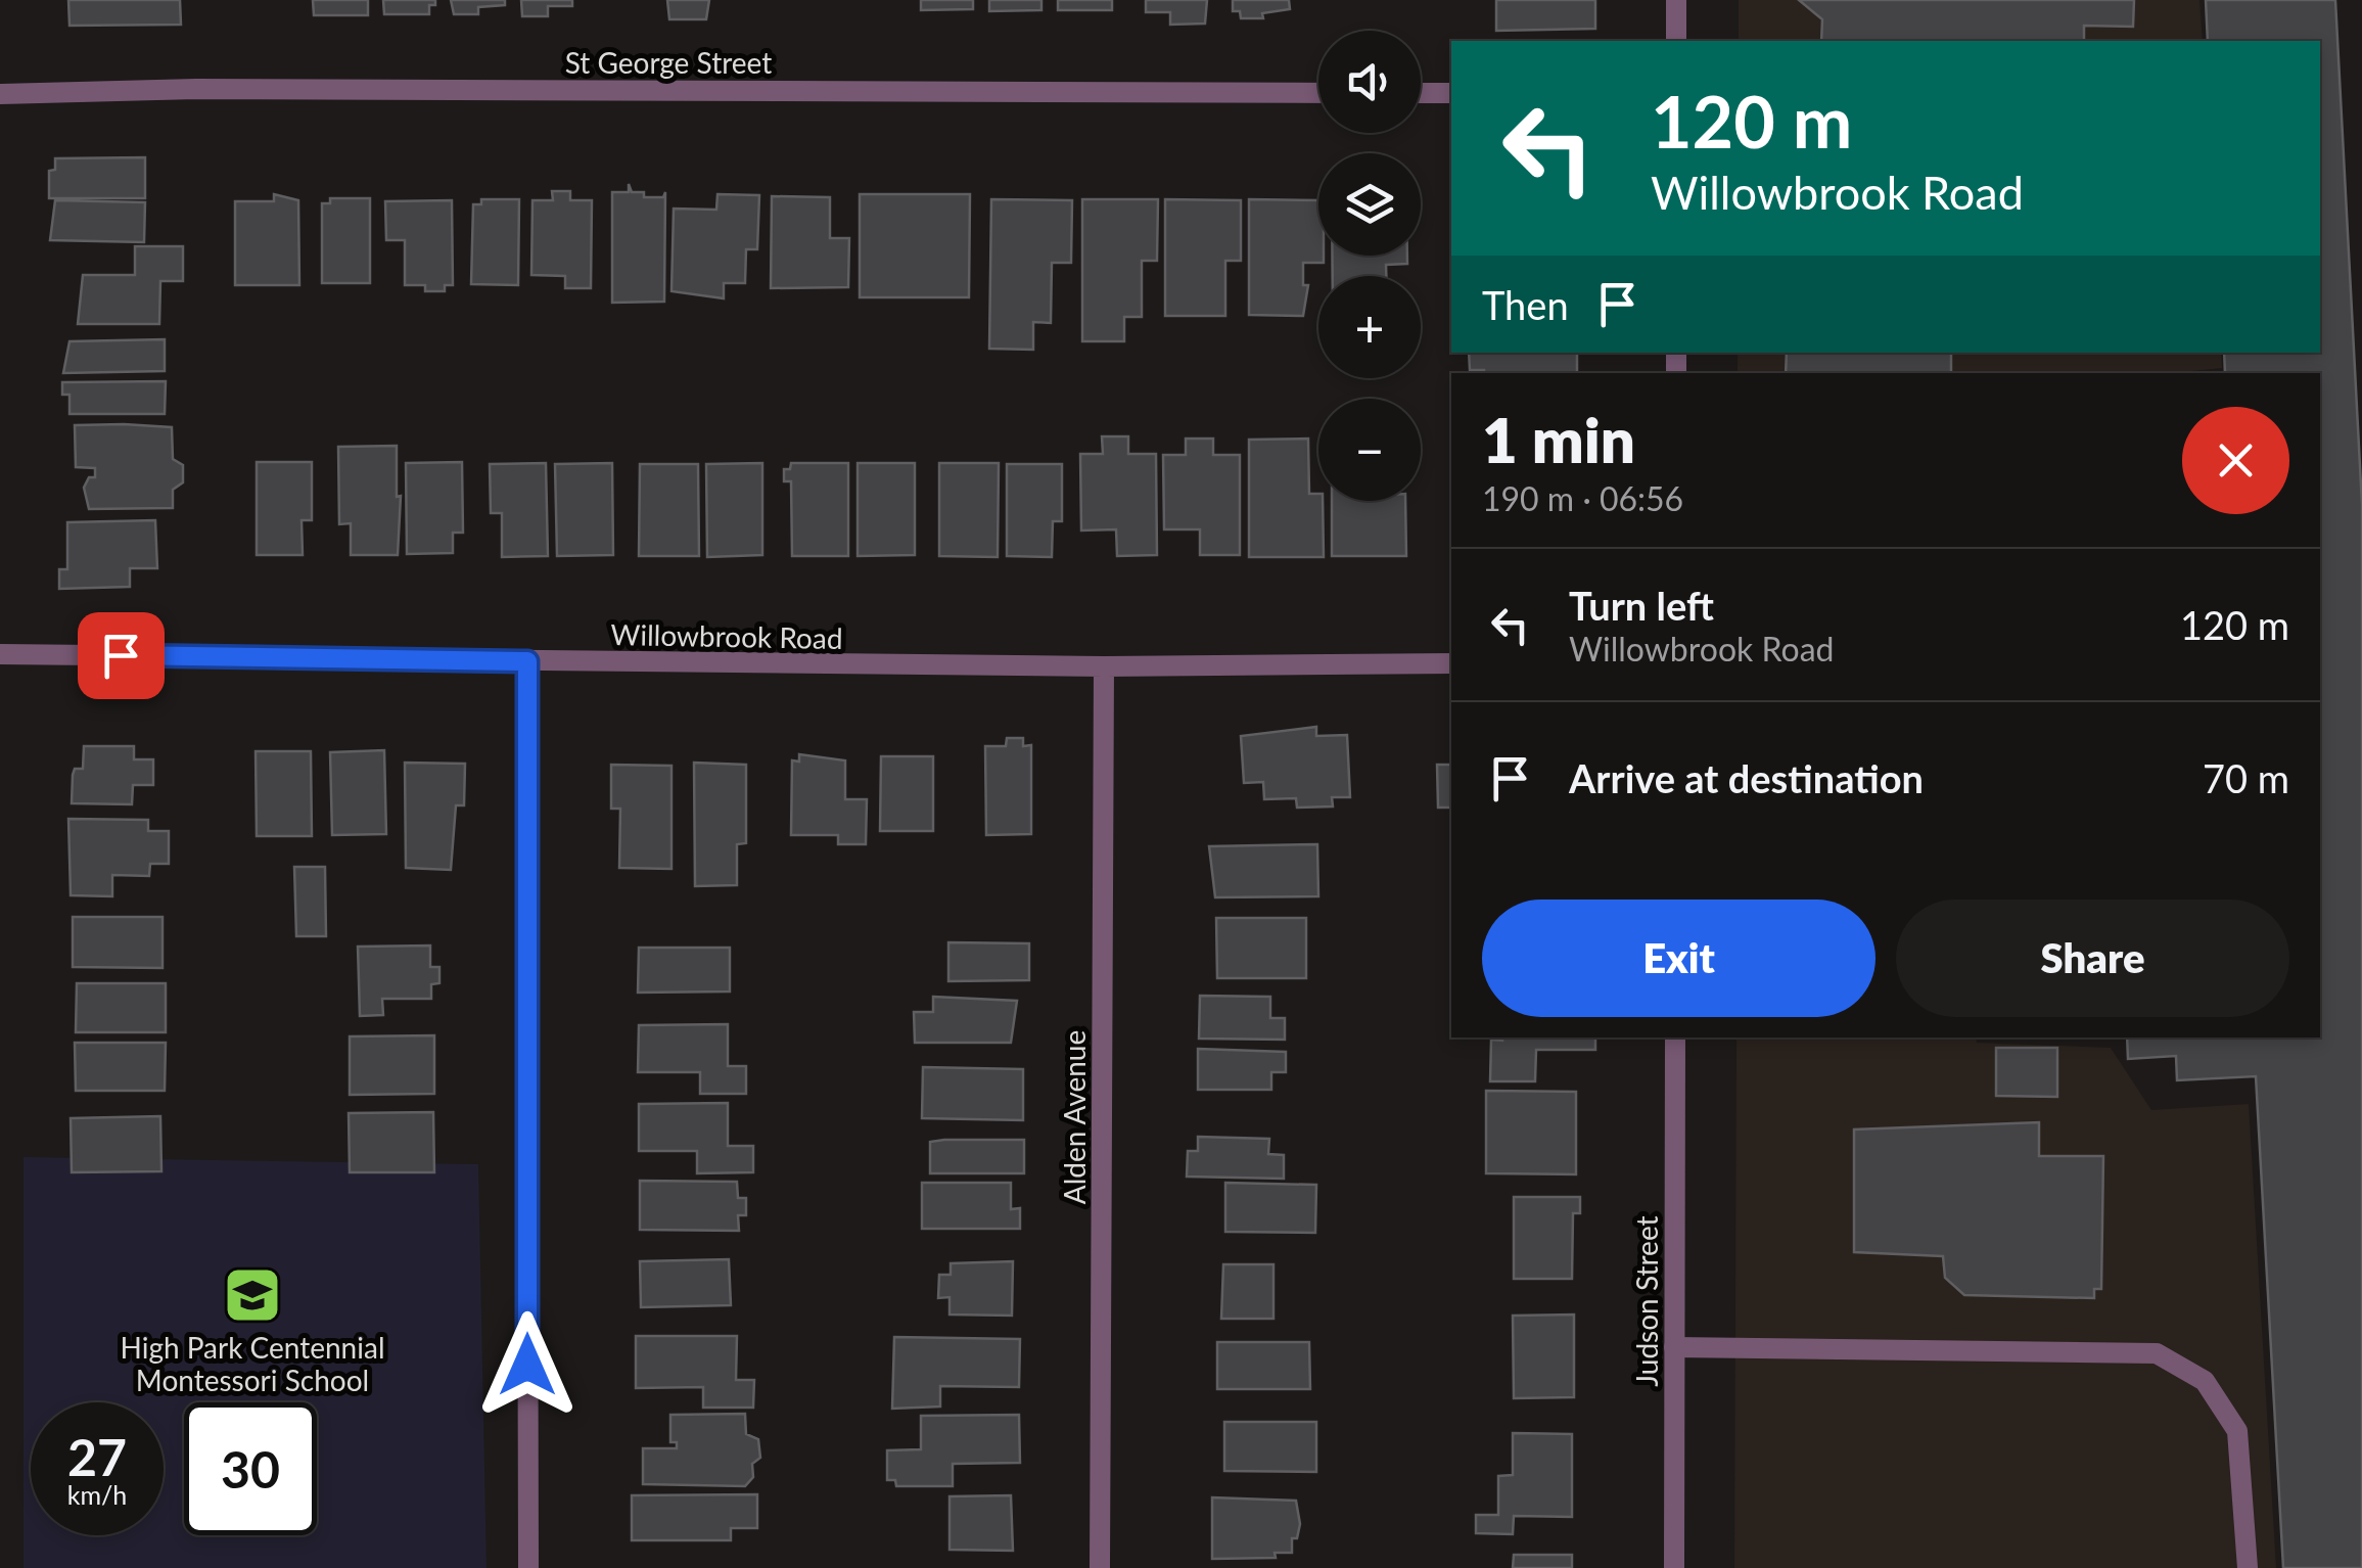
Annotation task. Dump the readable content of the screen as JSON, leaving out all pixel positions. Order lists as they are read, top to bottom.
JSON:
{
  "streets": {
    "street": [
      "St George Street",
      "Willowbrook Road",
      "Alden Avenue",
      "Judson Street"
    ]
  },
  "crossings": [
    ["Willowbrook Road", "Alden Avenue"]
  ],
  "places": {
    "school or university": ["High Park Centennial Montessori School"]
  },
  "page": {
    "map_buttons": ["+", "−"],
    "turn": ["120 m", "Willowbrook Road"],
    "then": "Then",
    "heading": ["1 min", "190 m · 06:56"],
    "list": [
      {
        "name": "Turn left",
        "note": "Willowbrook Road",
        "value": "120 m"
      },
      {
        "name": "Arrive at destination",
        "value": "70 m"
      }
    ],
    "buttons": ["Exit", "Share"],
    "speed": "27 km/h",
    "limit": "30"
  }
}
